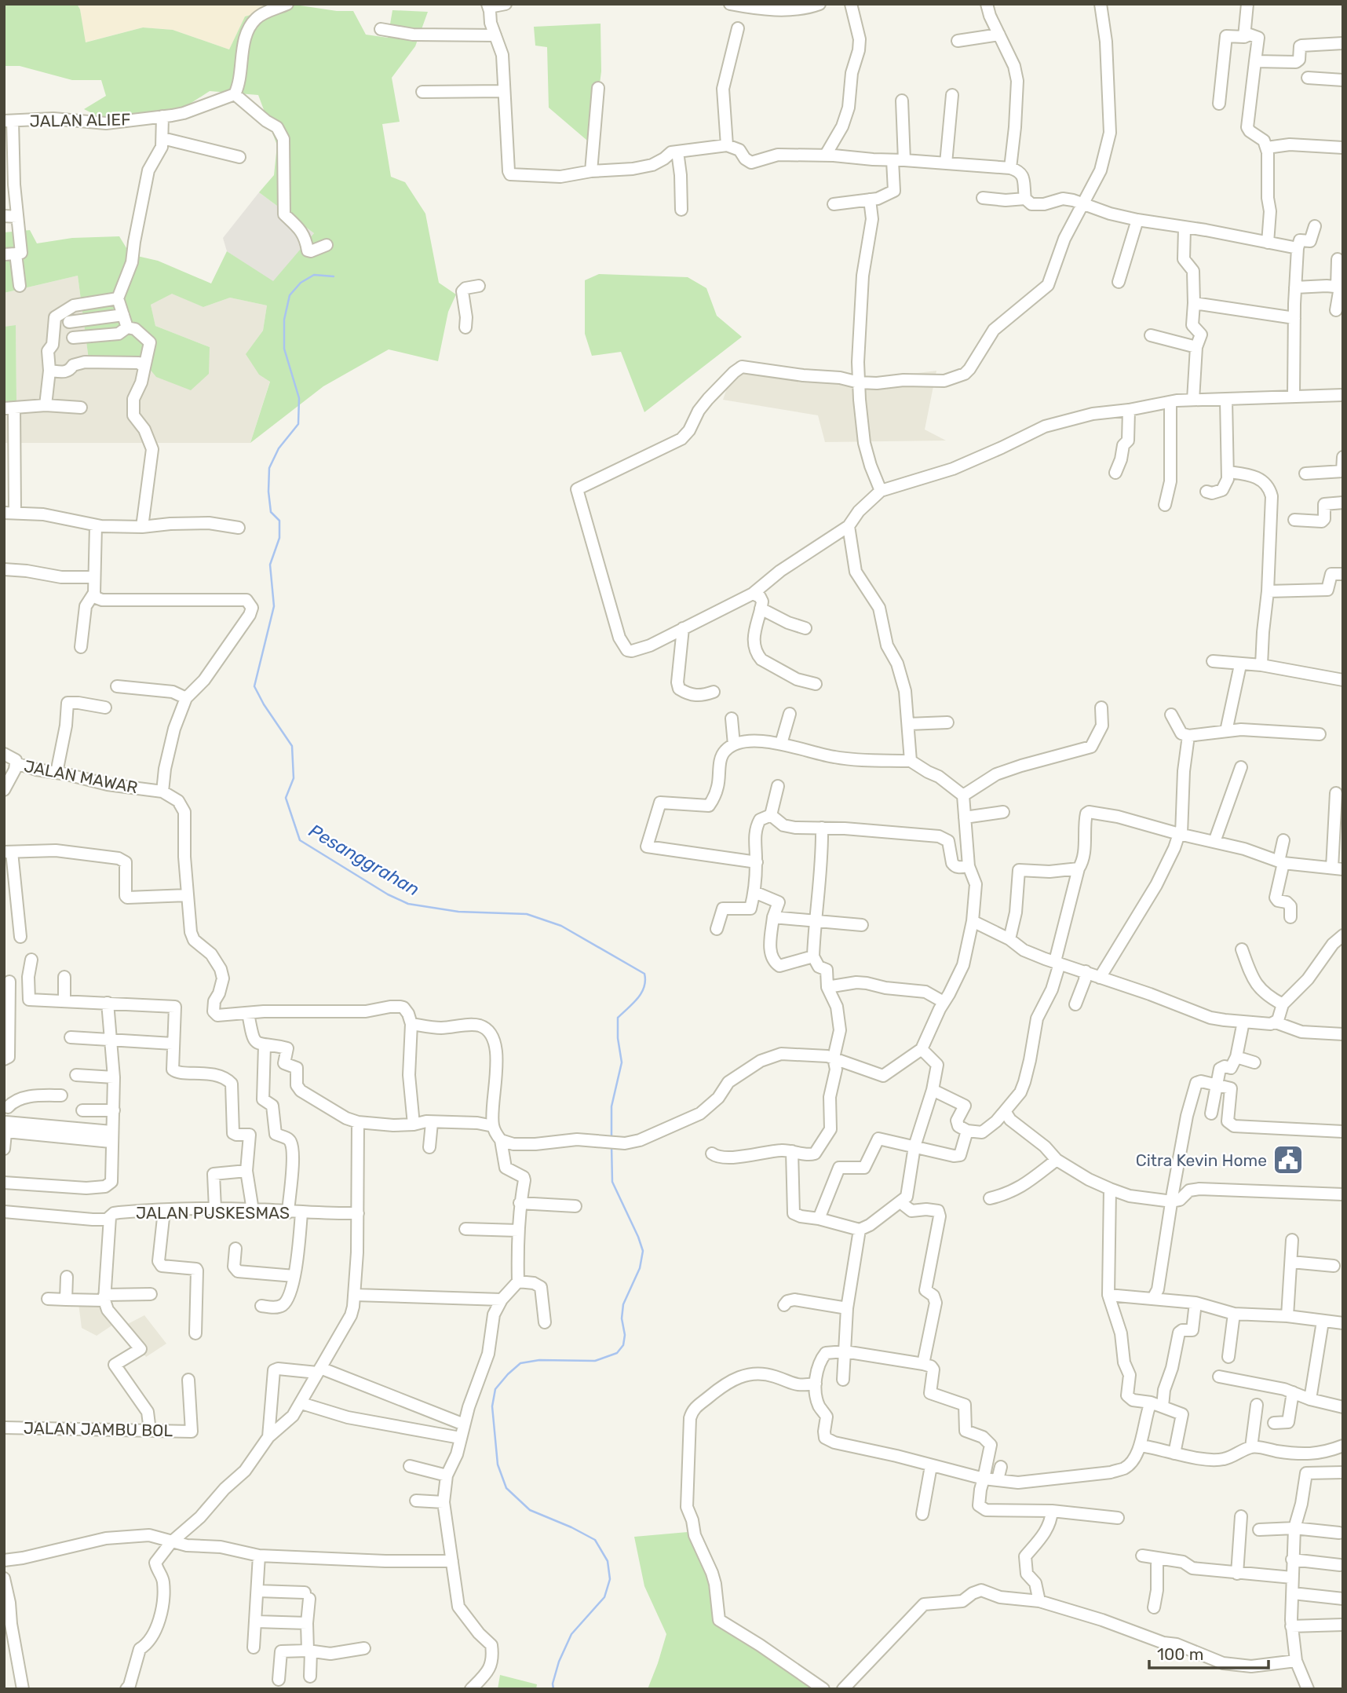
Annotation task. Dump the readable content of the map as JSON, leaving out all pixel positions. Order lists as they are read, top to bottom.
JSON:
{
  "streets": {
    "street": [
      "JALAN ALIEF",
      "JALAN MAWAR",
      "JALAN PUSKESMAS",
      "JALAN JAMBU BOL"
    ]
  },
  "water": ["Pesanggrahan"],
  "places": {
    "public building": ["Citra Kevin Home"]
  },
  "scale_bar": "100 m"
}
